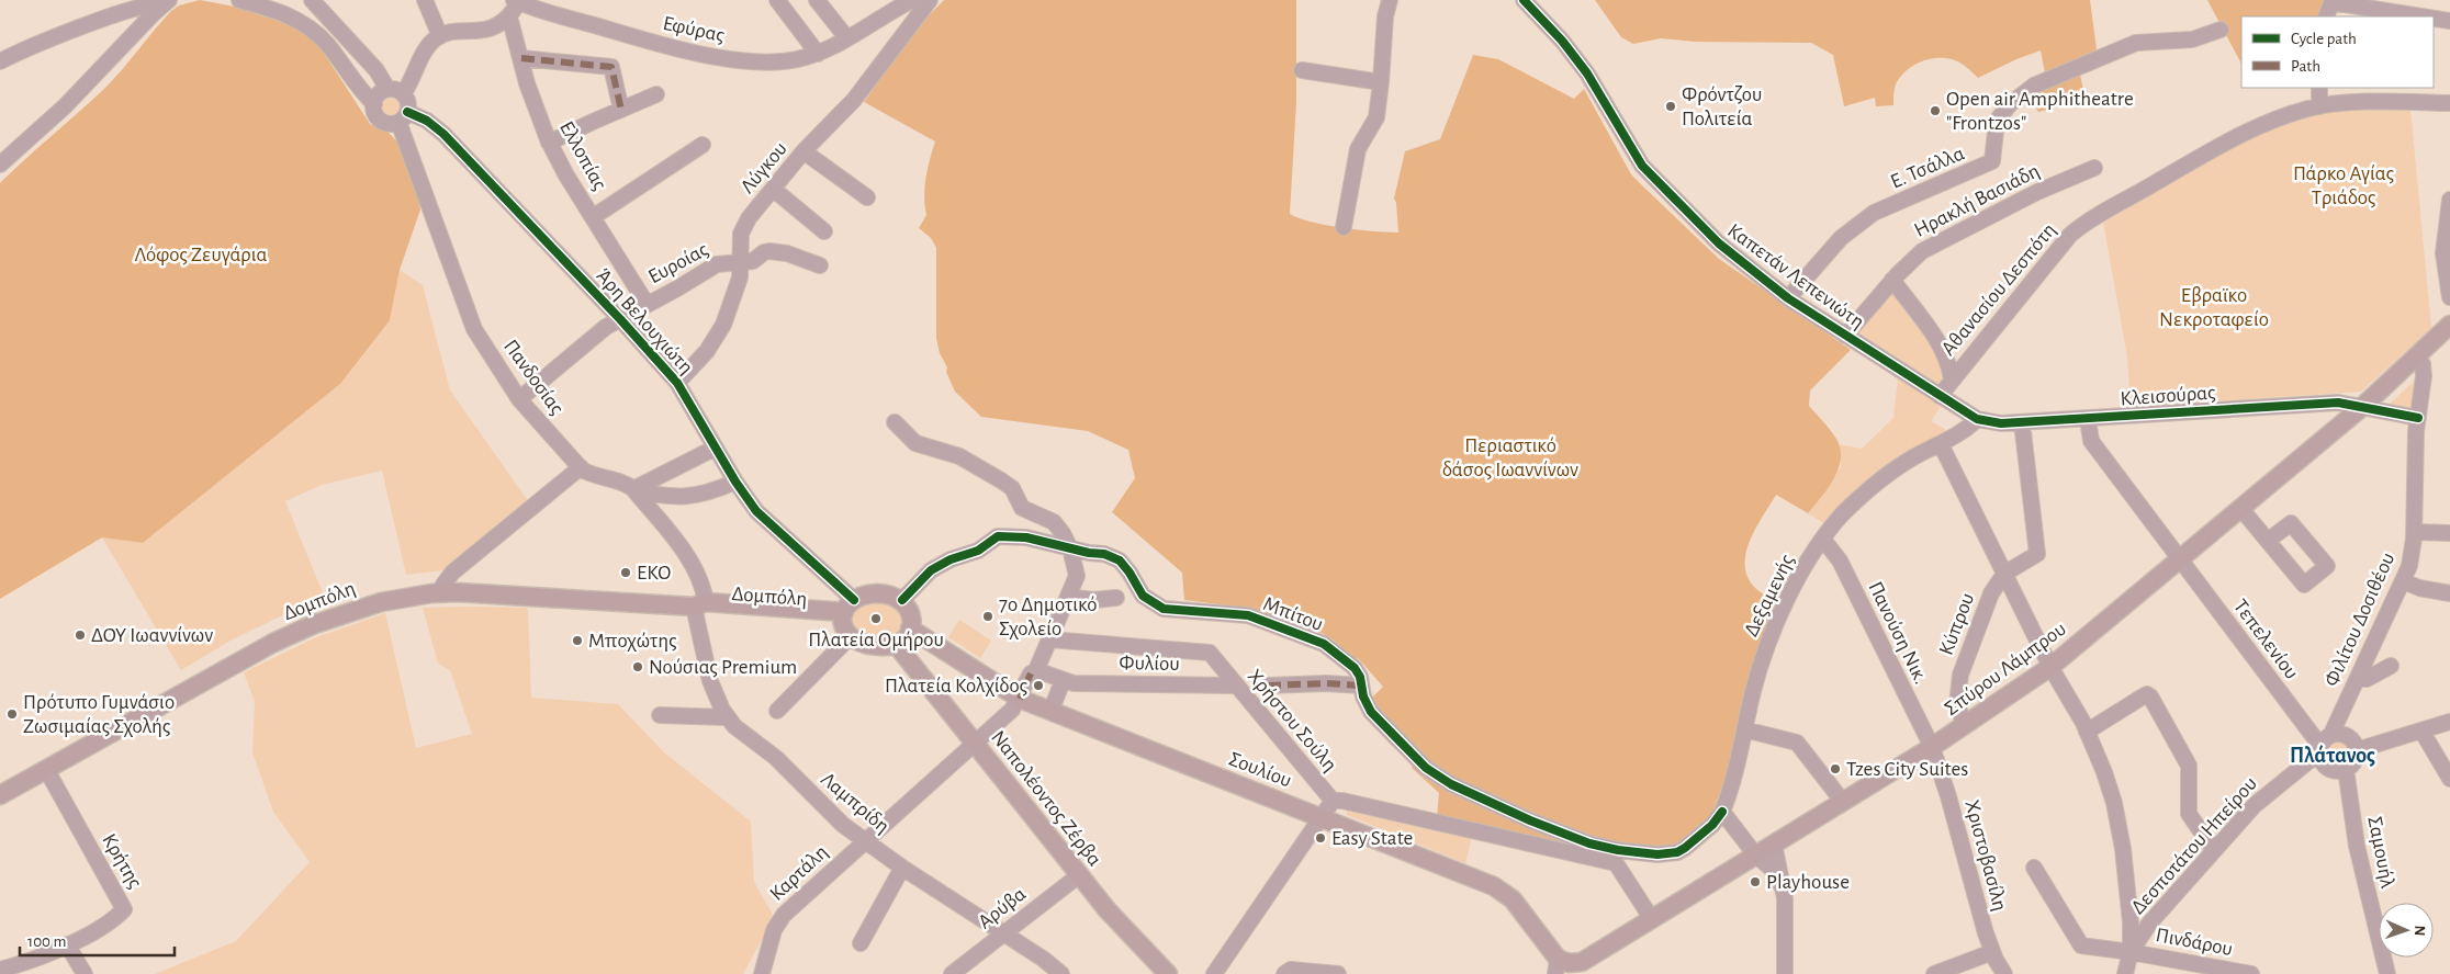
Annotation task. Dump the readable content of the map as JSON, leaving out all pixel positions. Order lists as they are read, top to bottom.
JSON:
{
  "streets": {
    "main road": [
      "Δομπόλη",
      "Σπύρου Λάμπρου",
      "Σουλίου",
      "Ναπολέοντος Ζέρβα"
    ],
    "street": [
      "Εφύρας",
      "Ελλοπίας",
      "Λύγκου",
      "Ε. Τσάλλα",
      "Ηρακλή Βασιάδη",
      "Ευροίας",
      "Καπετάν Λεπενιώτη",
      "Αθανασίου Δεσπότη",
      "Άρη Βελουχιώτη",
      "Πανδοσίας",
      "Κλεισούρας",
      "Δεξαμενής",
      "Μπίτου",
      "Φιλίτου Δοσιθέου",
      "Κύπρου",
      "Πανούση Νικ.",
      "Τεπελενίου",
      "Φυλίου",
      "Χρήστου Σούλη",
      "Λαμπρίδη",
      "Δεσποτάτου Ηπείρου",
      "Σαμουήλ",
      "Χριστοβασίλη",
      "Κρήτης",
      "Καρτάλη",
      "Αρύβα",
      "Πινδάρου"
    ]
  },
  "crossings": [
    ["Εφύρας", "Ελλοπίας"],
    ["Ελλοπίας", "Ευροίας"],
    ["Λύγκου", "Ευροίας"],
    ["Λύγκου", "Άρη Βελουχιώτη"],
    ["Ε. Τσάλλα", "Καπετάν Λεπενιώτη"],
    ["Ηρακλή Βασιάδη", "Καπετάν Λεπενιώτη"],
    ["Ευροίας", "Άρη Βελουχιώτη"],
    ["Ευροίας", "Πανδοσίας"],
    ["Καπετάν Λεπενιώτη", "Αθανασίου Δεσπότη"],
    ["Καπετάν Λεπενιώτη", "Κλεισούρας"],
    ["Καπετάν Λεπενιώτη", "Δεξαμενής"],
    ["Άρη Βελουχιώτη", "Πανδοσίας"],
    ["Άρη Βελουχιώτη", "Δομπόλη"],
    ["Άρη Βελουχιώτη", "Μπίτου"],
    ["Άρη Βελουχιώτη", "Σουλίου"],
    ["Άρη Βελουχιώτη", "Ναπολέοντος Ζέρβα"],
    ["Κλεισούρας", "Δεξαμενής"],
    ["Κλεισούρας", "Φιλίτου Δοσιθέου"],
    ["Κλεισούρας", "Τεπελενίου"],
    ["Κλεισούρας", "Σπύρου Λάμπρου"],
    ["Δεξαμενής", "Μπίτου"],
    ["Δεξαμενής", "Πανούση Νικ."],
    ["Δομπόλη", "Μπίτου"],
    ["Δομπόλη", "Σουλίου"],
    ["Δομπόλη", "Ναπολέοντος Ζέρβα"],
    ["Δομπόλη", "Λαμπρίδη"],
    ["Δομπόλη", "Κρήτης"],
    ["Μπίτου", "Σουλίου"],
    ["Μπίτου", "Ναπολέοντος Ζέρβα"],
    ["Φιλίτου Δοσιθέου", "Τεπελενίου"],
    ["Φιλίτου Δοσιθέου", "Σπύρου Λάμπρου"],
    ["Φιλίτου Δοσιθέου", "Δεσποτάτου Ηπείρου"],
    ["Φιλίτου Δοσιθέου", "Σαμουήλ"],
    ["Κύπρου", "Σπύρου Λάμπρου"],
    ["Πανούση Νικ.", "Σπύρου Λάμπρου"],
    ["Πανούση Νικ.", "Χριστοβασίλη"],
    ["Τεπελενίου", "Σπύρου Λάμπρου"],
    ["Τεπελενίου", "Δεσποτάτου Ηπείρου"],
    ["Τεπελενίου", "Σαμουήλ"],
    ["Φυλίου", "Χρήστου Σούλη"],
    ["Σπύρου Λάμπρου", "Σουλίου"],
    ["Σπύρου Λάμπρου", "Χριστοβασίλη"],
    ["Χρήστου Σούλη", "Σουλίου"],
    ["Σουλίου", "Ναπολέοντος Ζέρβα"],
    ["Σουλίου", "Καρτάλη"],
    ["Ναπολέοντος Ζέρβα", "Καρτάλη"],
    ["Ναπολέοντος Ζέρβα", "Αρύβα"],
    ["Λαμπρίδη", "Καρτάλη"],
    ["Λαμπρίδη", "Αρύβα"],
    ["Δεσποτάτου Ηπείρου", "Σαμουήλ"],
    ["Δεσποτάτου Ηπείρου", "Πινδάρου"]
  ],
  "districts": ["Πλάτανος"],
  "parks": [
    "Πάρκο Αγίας Τριάδος",
    "Λόφος Ζευγάρια",
    "Εβραϊκο Νεκροταφείο",
    "Περιαστικό δάσος Ιωαννίνων"
  ],
  "places": [
    "Φρόντζου Πολιτεία",
    "Open air Amphitheatre \"Frontzos\"",
    "EKO",
    "7ο Δημοτικό Σχολείο",
    "Πλατεία Ομήρου",
    "ΔΟΥ Ιωαννίνων",
    "Μποχώτης",
    "Νούσιας Premium",
    "Πλατεία Κολχίδος",
    "Πρότυπο Γυμνάσιο Ζωσιμαίας Σχολής",
    "Tzes City Suites",
    "Easy State",
    "Playhouse"
  ],
  "legend": ["Cycle path", "Path"],
  "scale_bar": "100 m",
  "north": "right"
}
